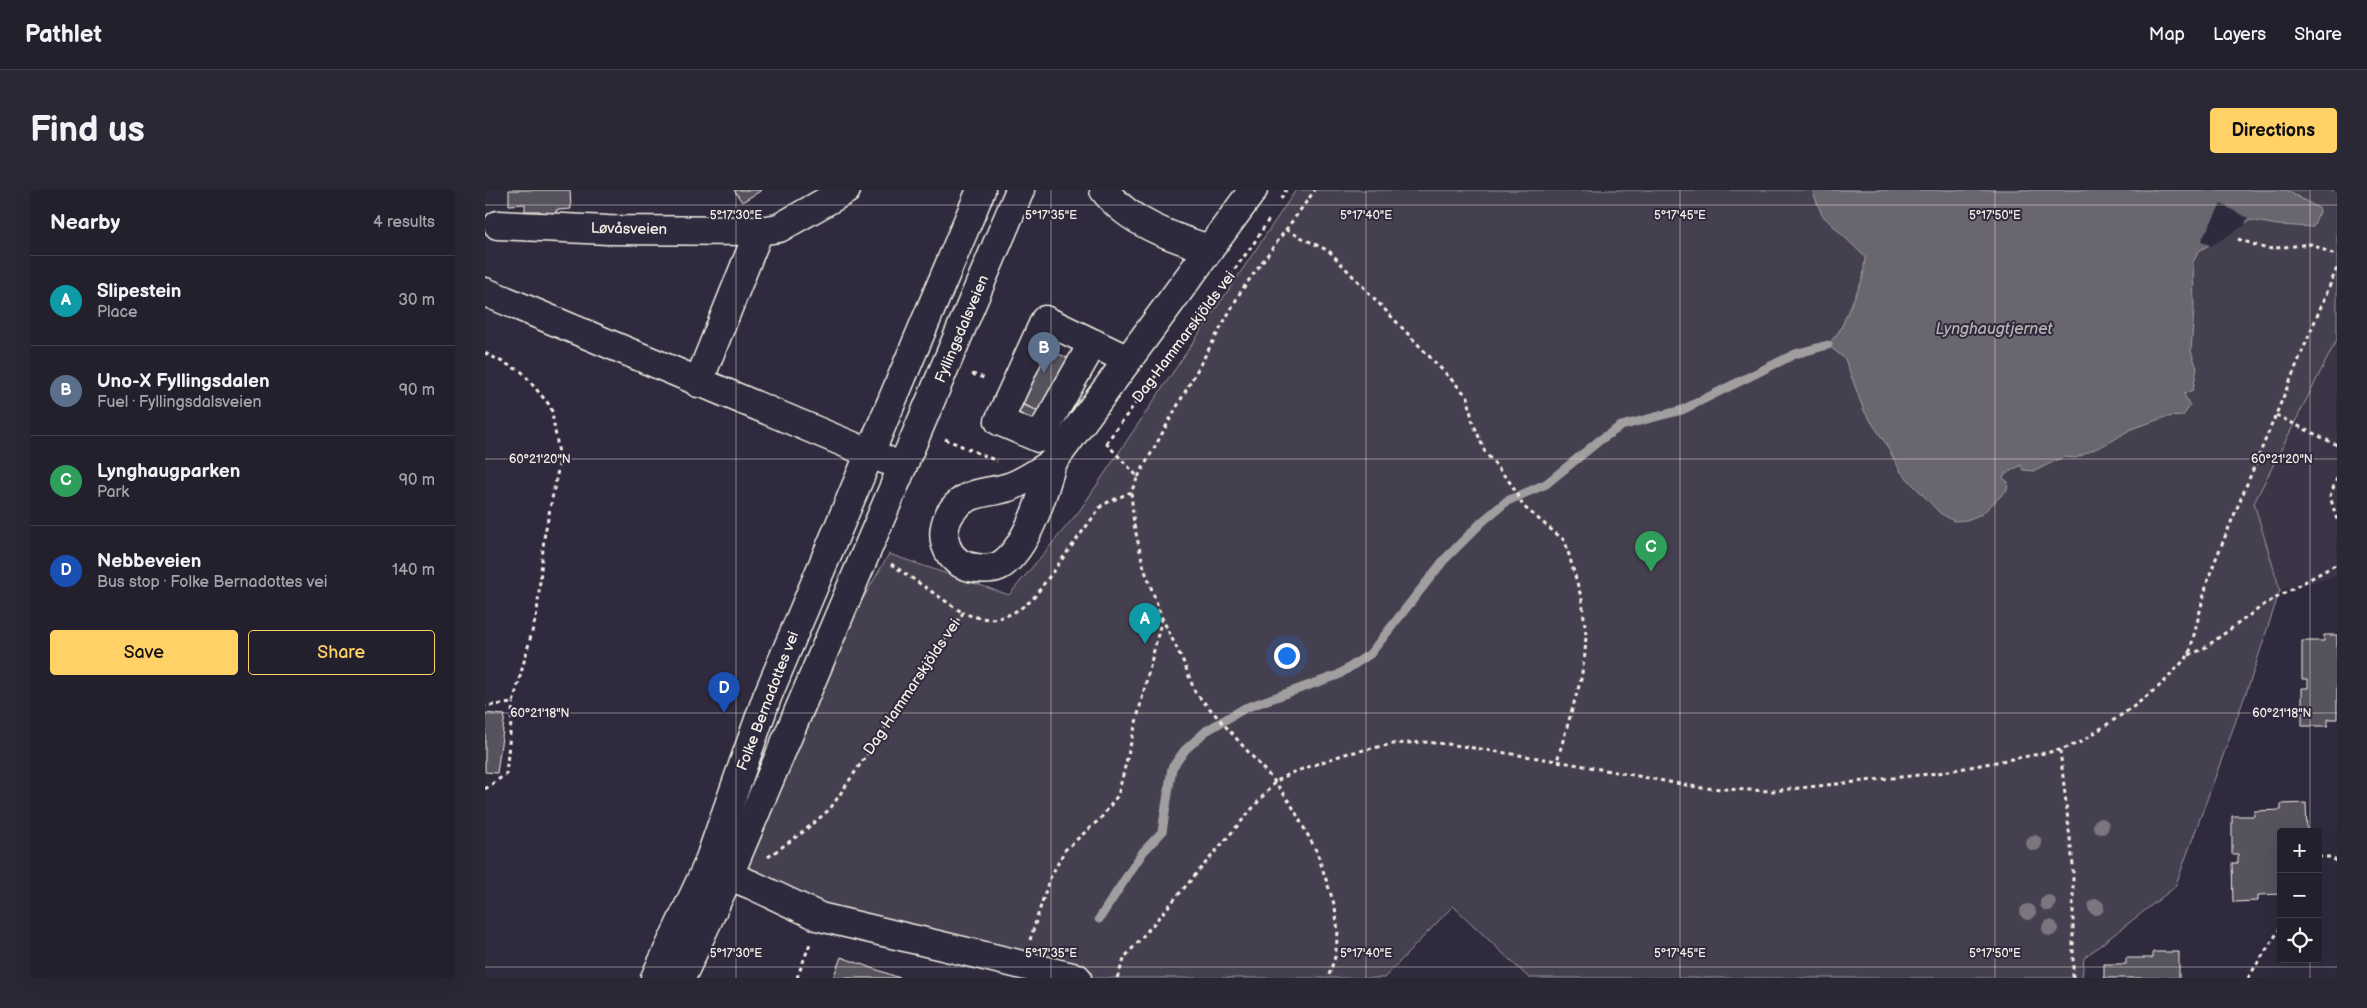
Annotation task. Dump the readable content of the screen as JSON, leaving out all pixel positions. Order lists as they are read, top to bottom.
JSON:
{
  "streets": {
    "main road": [
      "Løvåsveien",
      "Fyllingsdalsveien",
      "Dag Hammarskjölds vei",
      "Folke Bernadottes vei"
    ]
  },
  "crossings": [
    ["Fyllingsdalsveien", "Folke Bernadottes vei"]
  ],
  "water": ["Lynghaugtjernet"],
  "page": {
    "header": "Pathlet",
    "nav": ["Map", "Layers", "Share"],
    "buttons": [
      "Directions",
      ["Save", "Share"]
    ],
    "title": "Find us",
    "heading": ["Nearby", "4 results"],
    "list": [
      {
        "mark": "A",
        "name": "Slipestein",
        "note": "Place",
        "value": "30 m"
      },
      {
        "mark": "B",
        "name": "Uno-X Fyllingsdalen",
        "note": "Fuel · Fyllingsdalsveien",
        "value": "90 m"
      },
      {
        "mark": "C",
        "name": "Lynghaugparken",
        "note": "Park",
        "value": "90 m"
      },
      {
        "mark": "D",
        "name": "Nebbeveien",
        "note": "Bus stop · Folke Bernadottes vei",
        "value": "140 m"
      }
    ],
    "pins": [
      "B",
      "C",
      "A",
      "D"
    ],
    "map_buttons": ["+", "−"]
  },
  "coordinates": [
    "5°17'30\"E",
    "5°17'35\"E",
    "5°17'40\"E",
    "5°17'45\"E",
    "5°17'50\"E",
    "60°21'20\"N",
    "60°21'18\"N"
  ]
}
